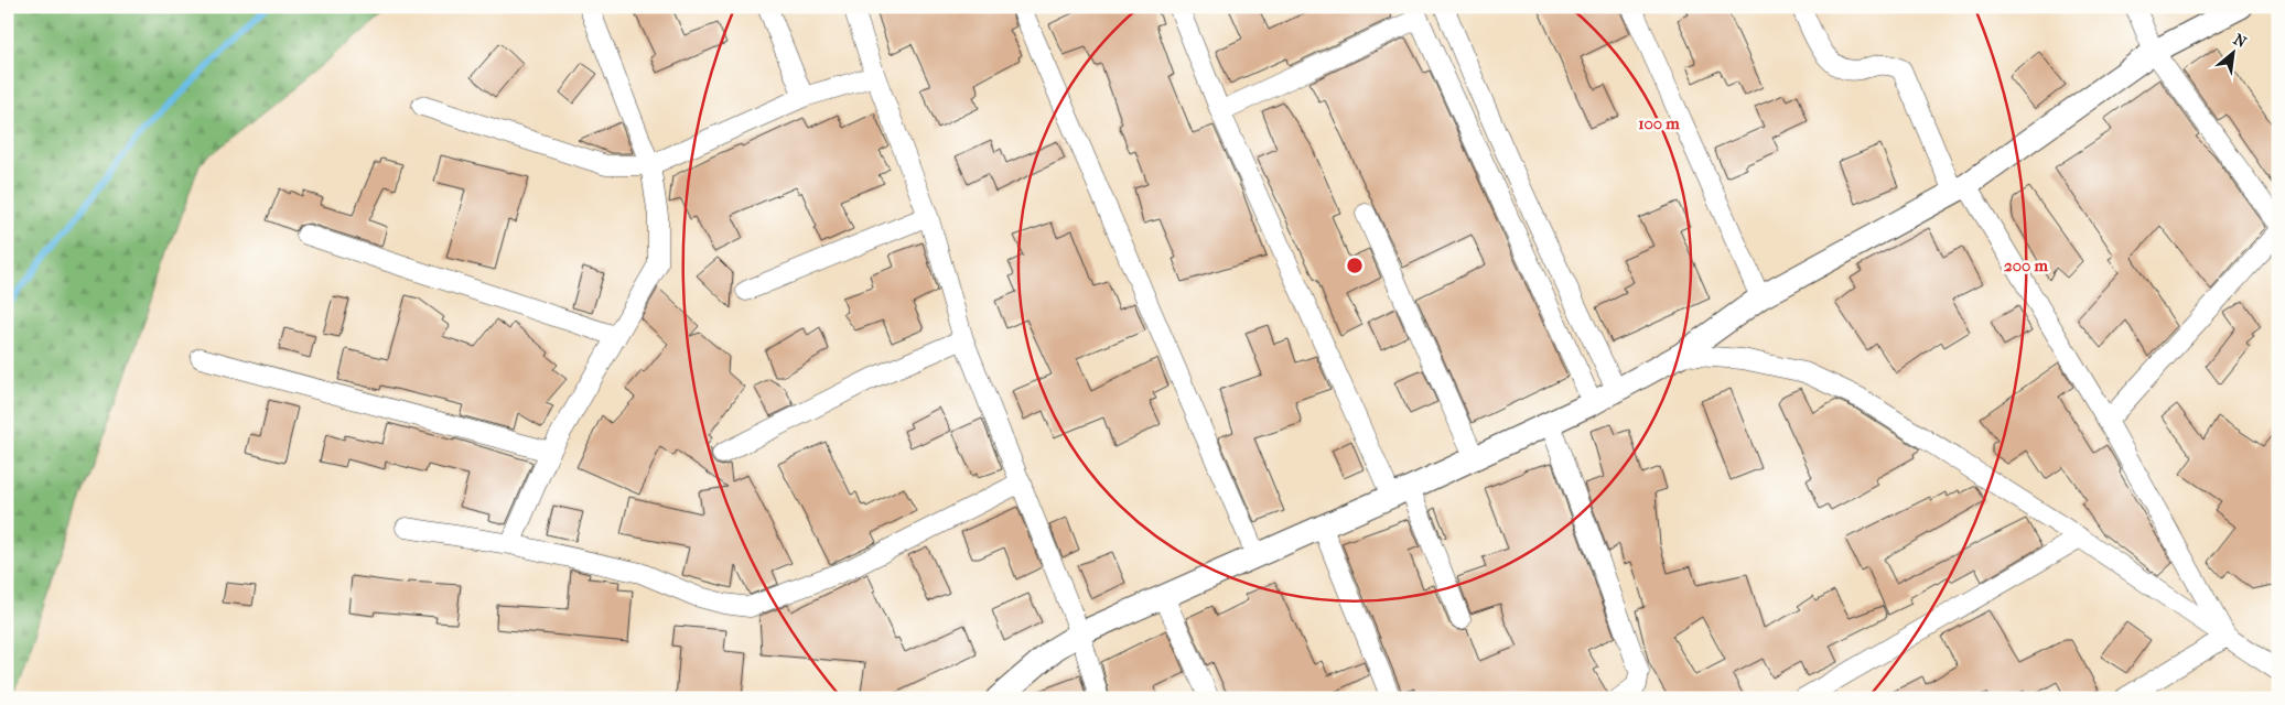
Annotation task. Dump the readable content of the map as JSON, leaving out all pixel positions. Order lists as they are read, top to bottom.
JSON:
{
  "north": "top right",
  "rings": ["100 m", "200 m"]
}
